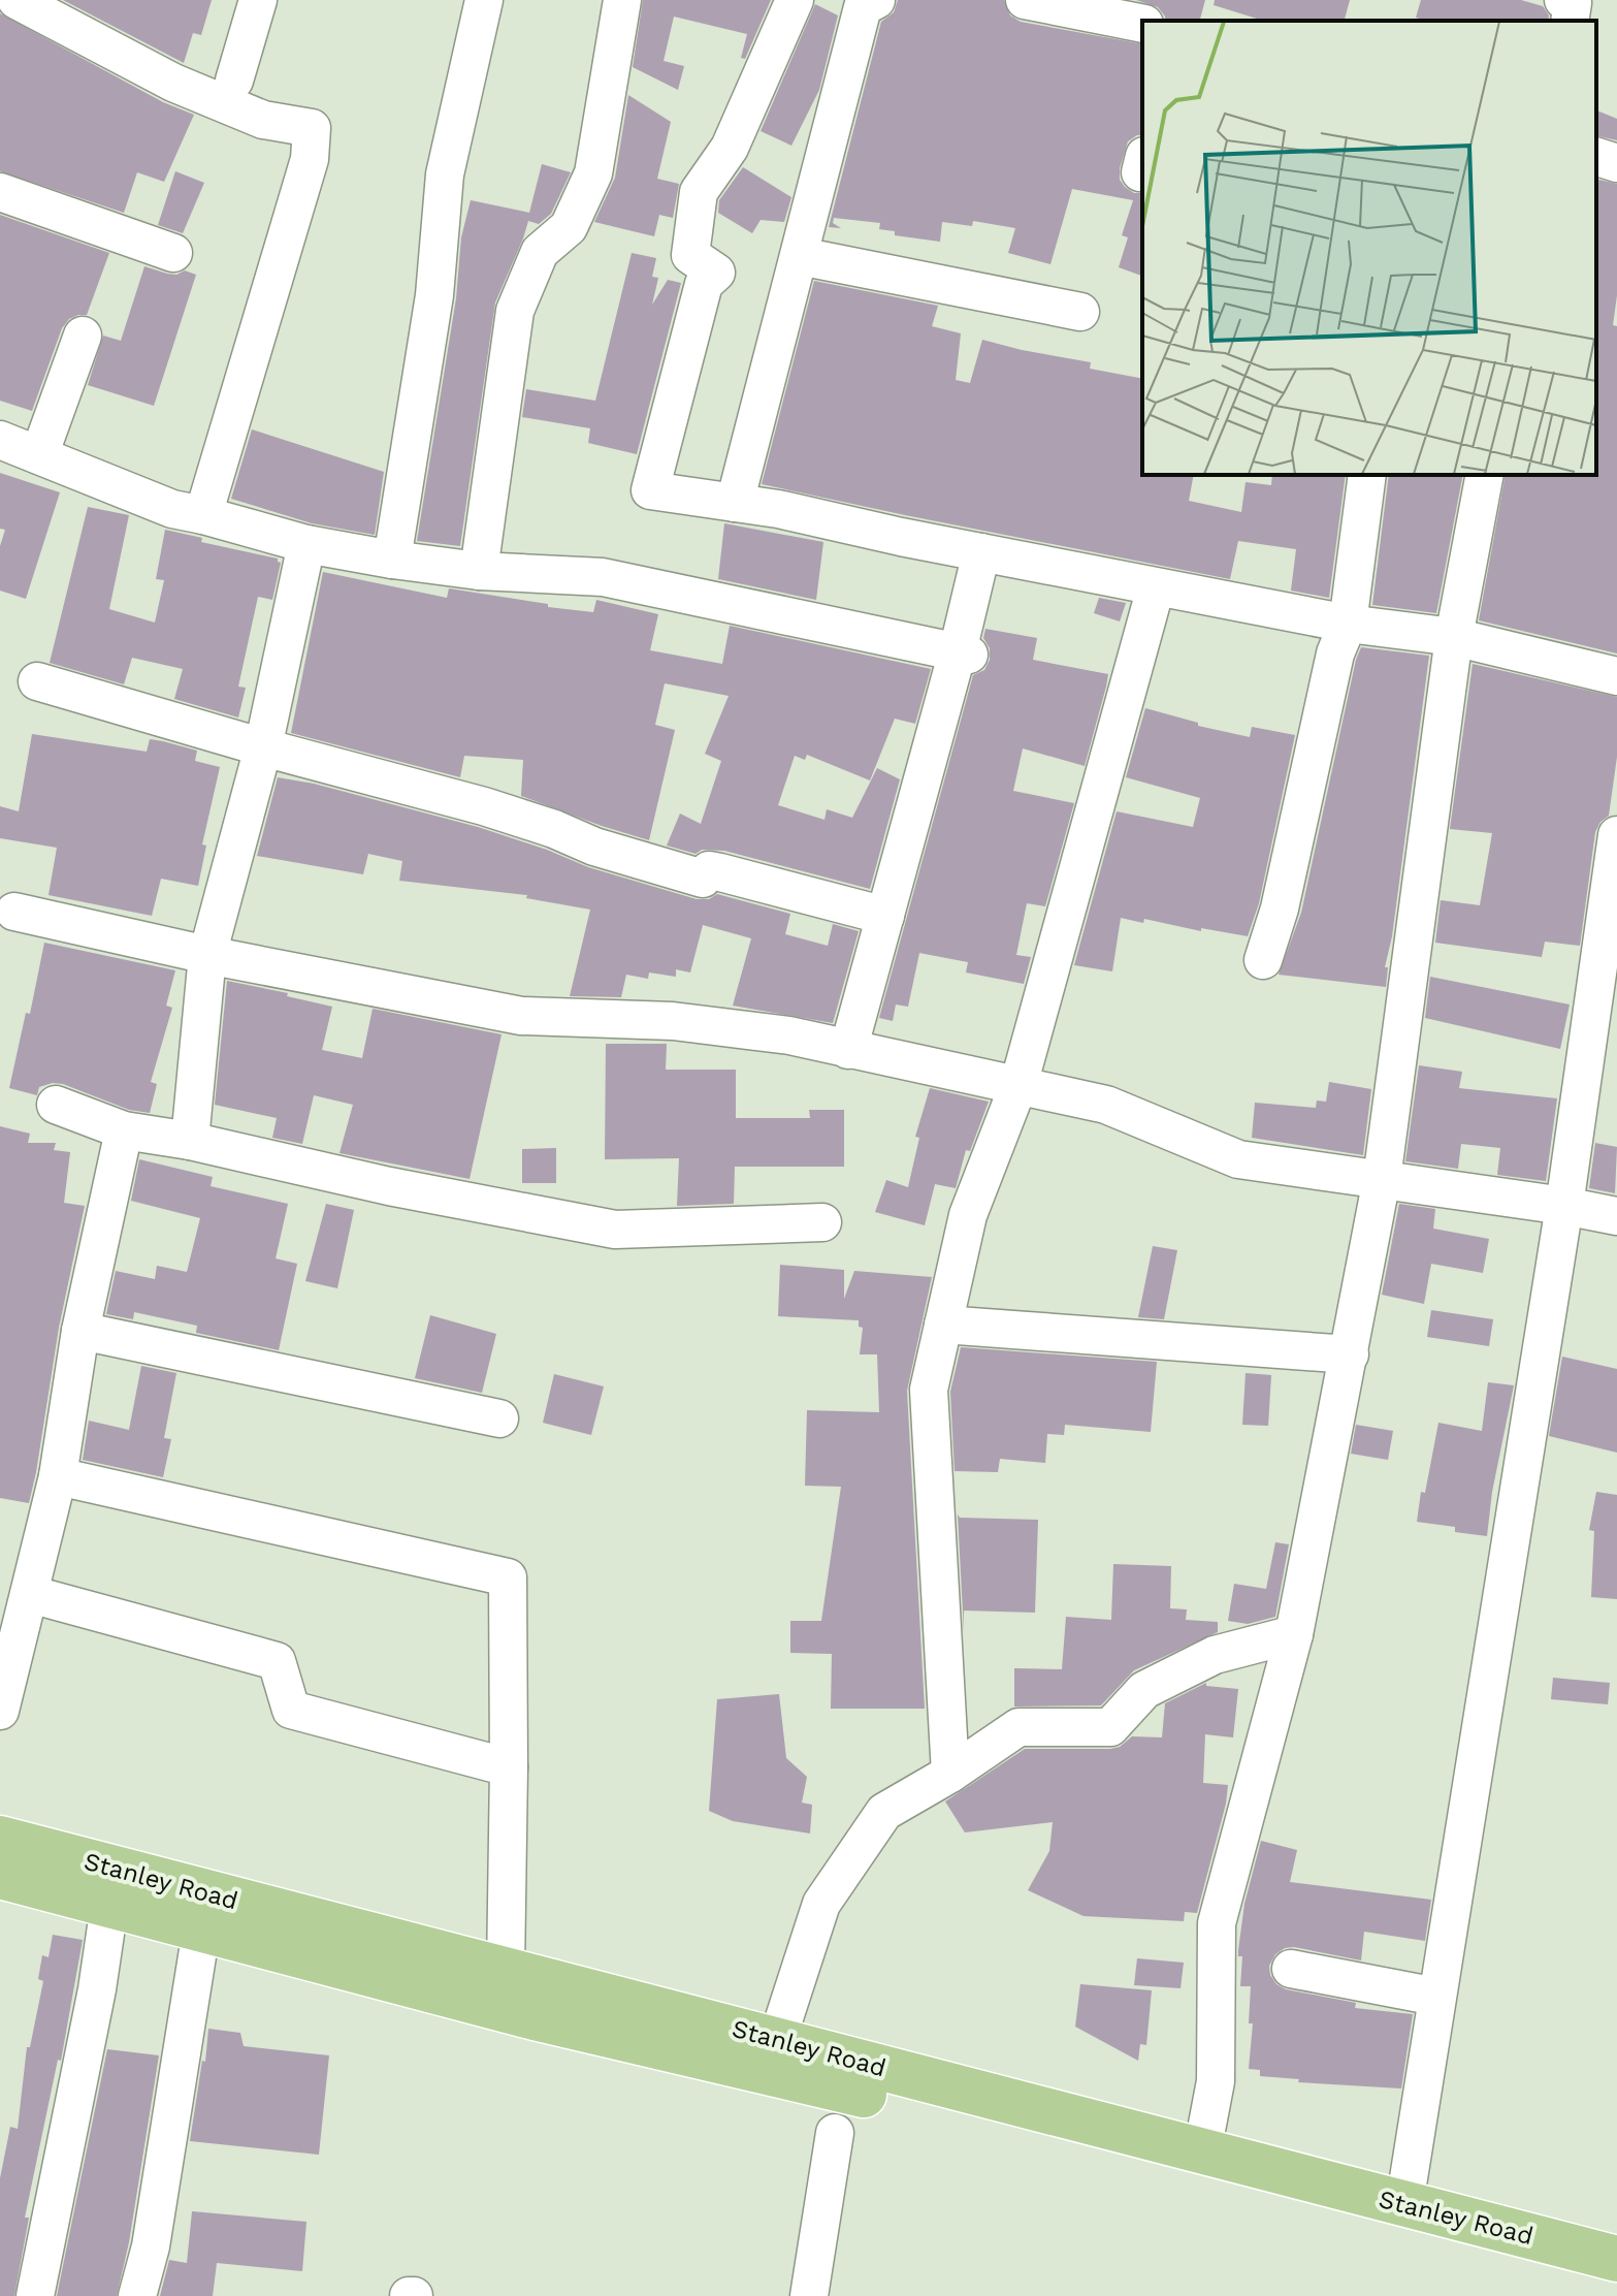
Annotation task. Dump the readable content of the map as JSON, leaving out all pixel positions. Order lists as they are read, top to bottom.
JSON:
{
  "streets": {
    "main road": ["Stanley Road"]
  }
}
